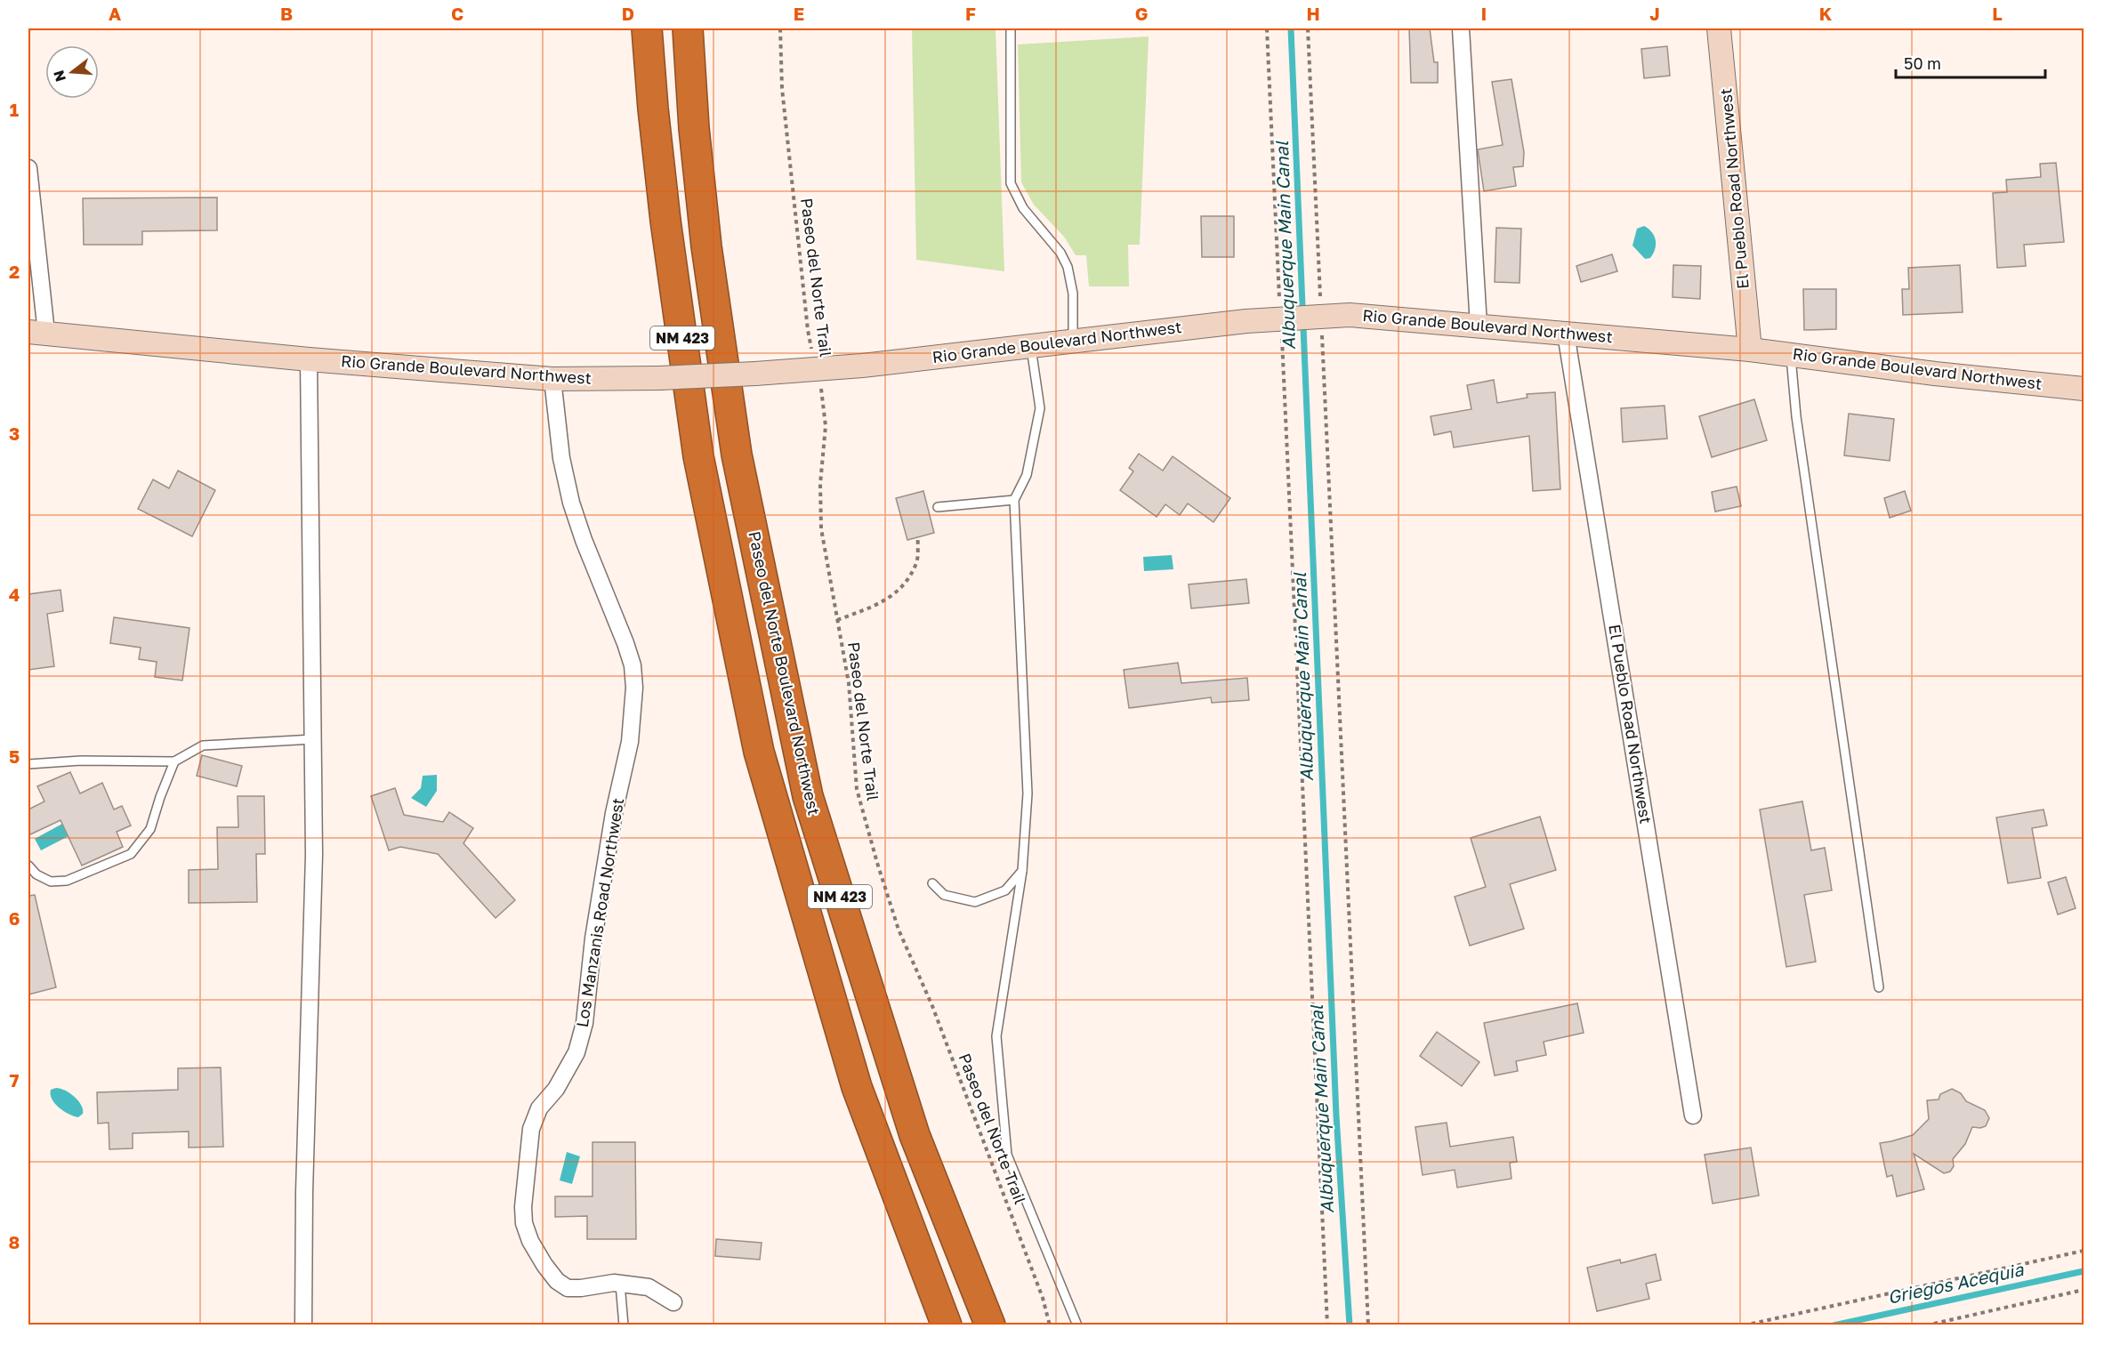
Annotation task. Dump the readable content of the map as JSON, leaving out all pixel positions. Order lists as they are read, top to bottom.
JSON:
{
  "streets": {
    "highway": ["NM 423", "Paseo del Norte Boulevard Northwest"],
    "street": ["El Pueblo Road Northwest", "Rio Grande Boulevard Northwest", "Los Manzanis Road Northwest"],
    "path": ["Paseo del Norte Trail"]
  },
  "crossings": [
    ["El Pueblo Road Northwest", "Rio Grande Boulevard Northwest"],
    ["Paseo del Norte Trail", "Rio Grande Boulevard Northwest"],
    ["Rio Grande Boulevard Northwest", "Los Manzanis Road Northwest"]
  ],
  "water": ["Albuquerque Main Canal", "Griegos Acequia"],
  "scale_bar": "50 m",
  "north": "left",
  "grid": {
    "columns": [
      "A",
      "B",
      "C",
      "D",
      "E",
      "F",
      "G",
      "H",
      "I",
      "J",
      "K",
      "L"
    ],
    "rows": [
      "1",
      "2",
      "3",
      "4",
      "5",
      "6",
      "7",
      "8"
    ]
  }
}
